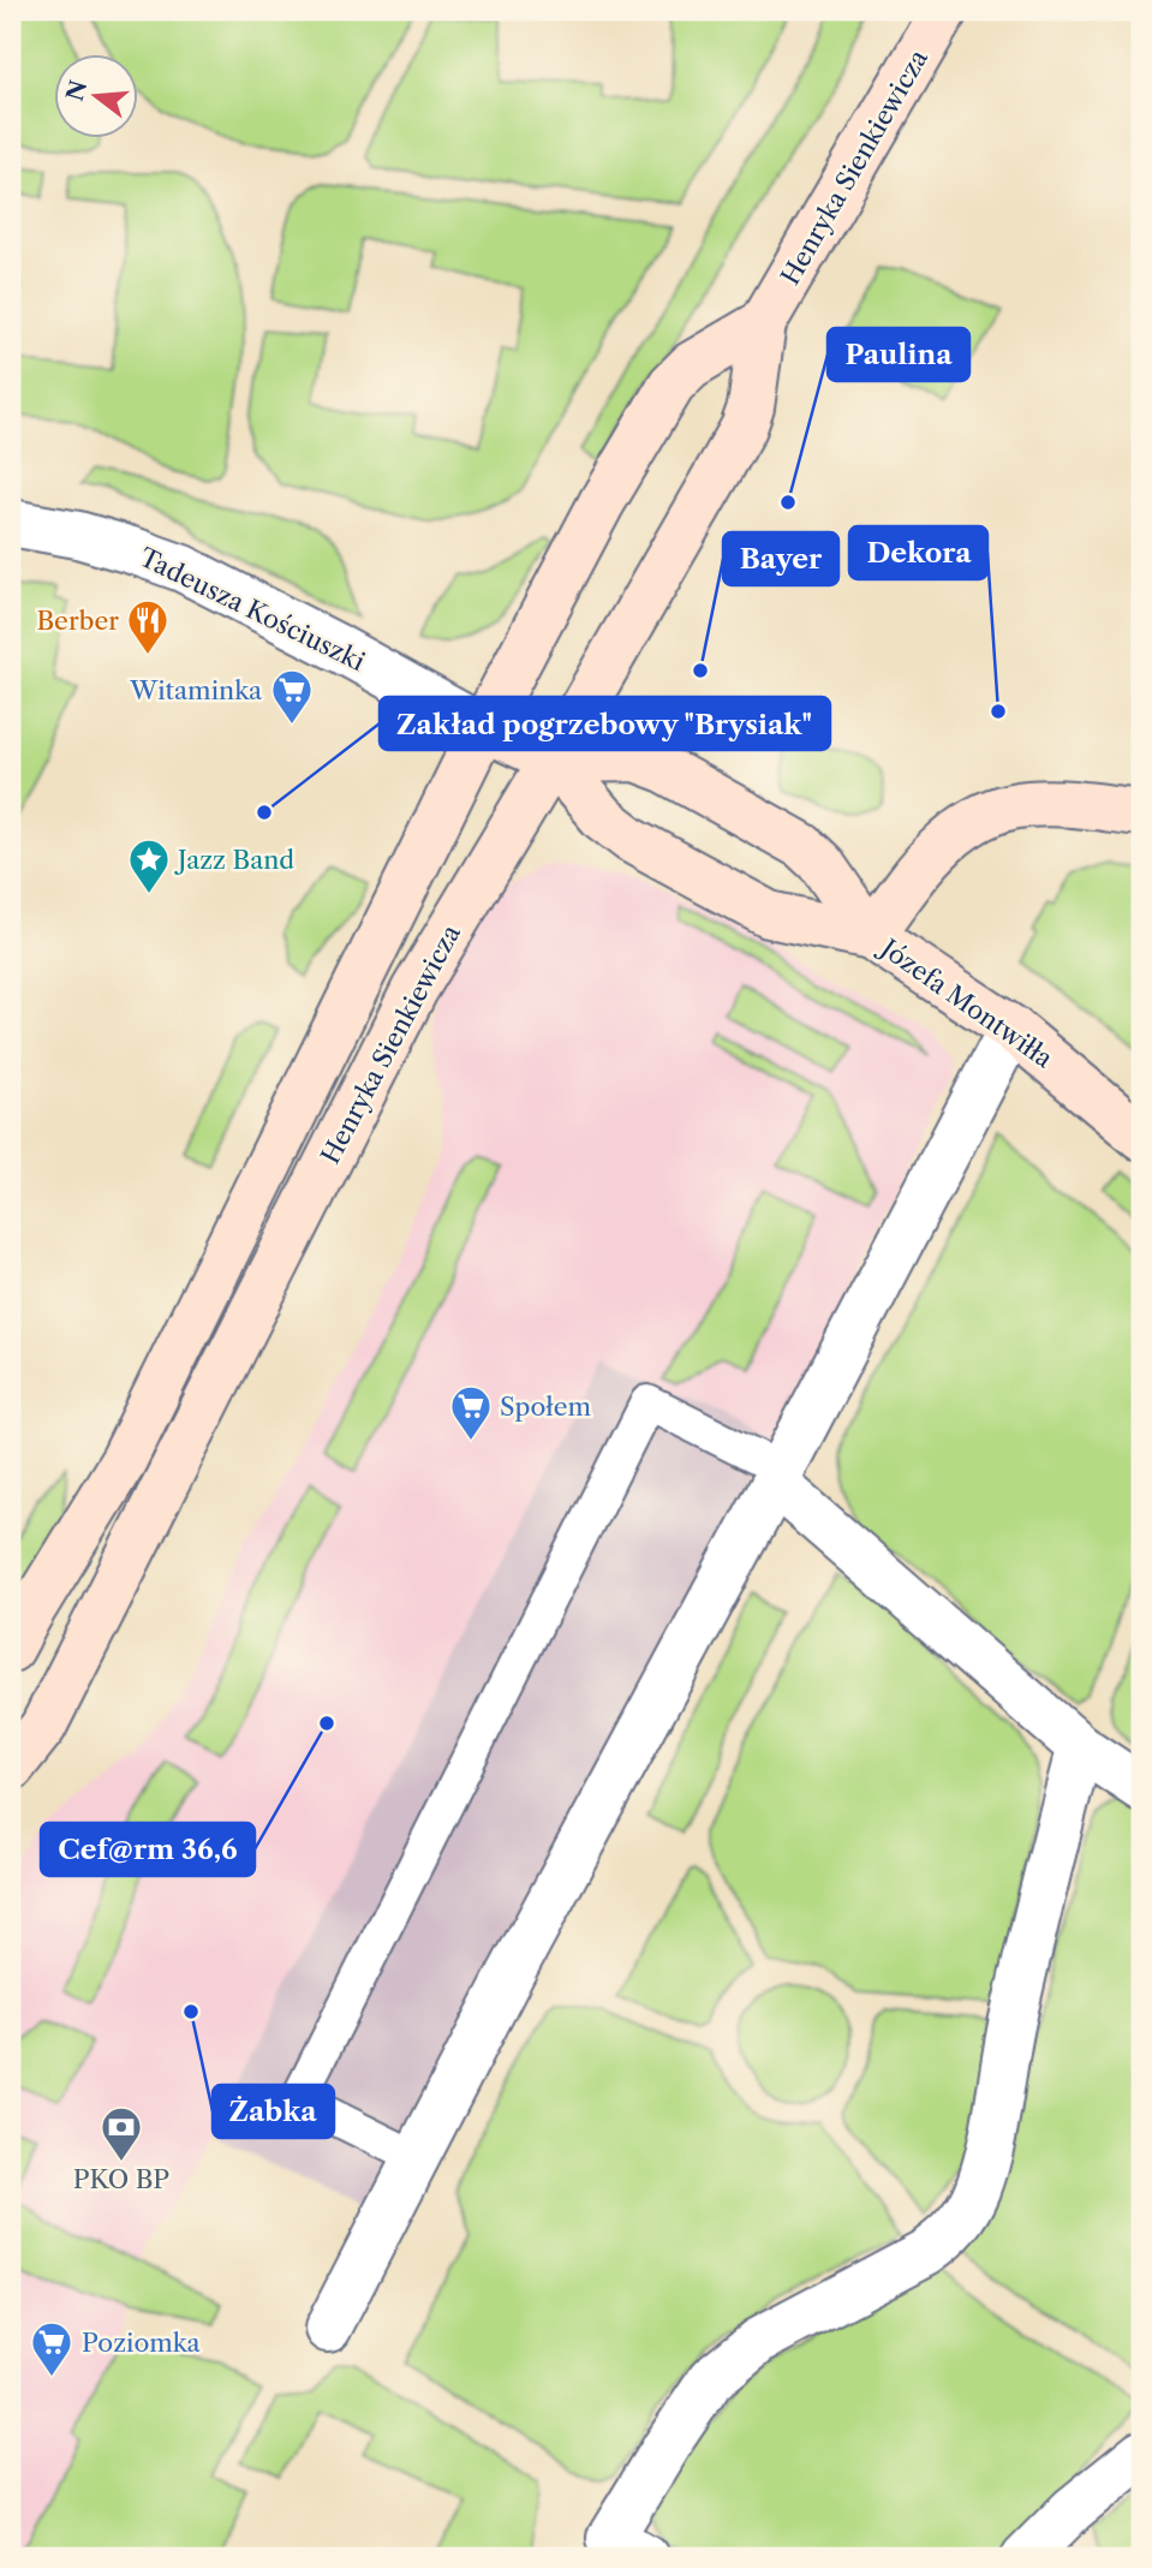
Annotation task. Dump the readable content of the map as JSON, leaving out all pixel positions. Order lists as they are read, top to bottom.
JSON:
{
  "streets": {
    "main road": ["Henryka Sienkiewicza", "Józefa Montwiłła"],
    "street": ["Tadeusza Kościuszki"]
  },
  "crossings": [
    ["Henryka Sienkiewicza", "Tadeusza Kościuszki"],
    ["Henryka Sienkiewicza", "Józefa Montwiłła"],
    ["Tadeusza Kościuszki", "Józefa Montwiłła"]
  ],
  "places": {
    "other": [
      "Paulina",
      "Bayer",
      "Dekora",
      "Zakład pogrzebowy \"Brysiak\"",
      "Cef@rm 36,6",
      "Żabka"
    ],
    "restaurant": ["Berber"],
    "supermarket": ["Witaminka", "Społem", "Poziomka"],
    "place": ["Jazz Band"],
    "bank": ["PKO BP"]
  },
  "north": "left"
}
